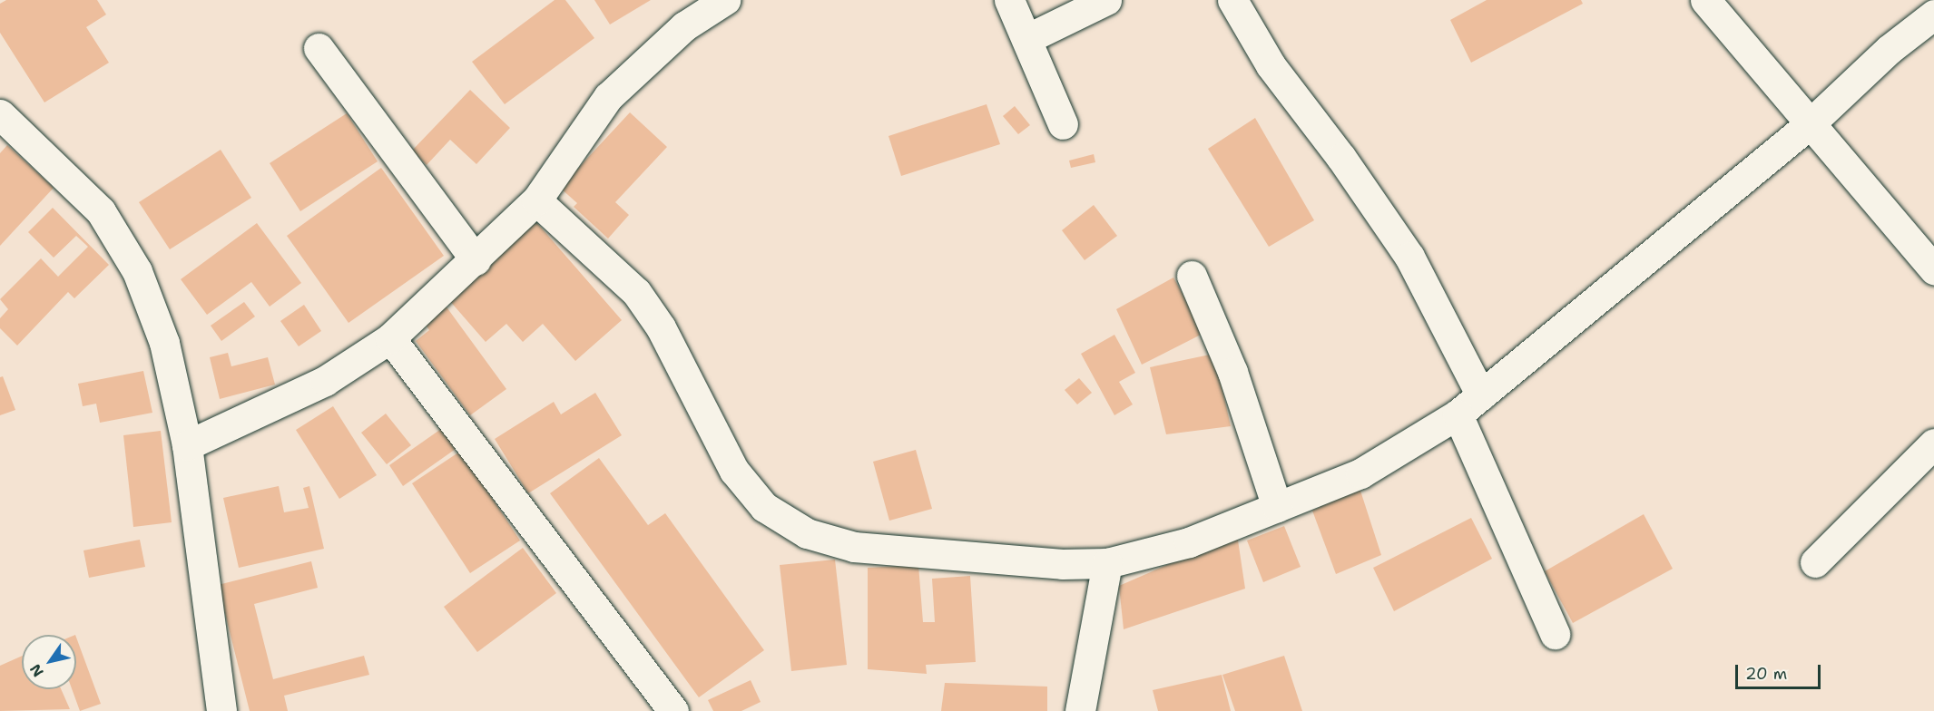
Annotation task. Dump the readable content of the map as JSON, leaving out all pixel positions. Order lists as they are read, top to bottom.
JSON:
{
  "scale_bar": "20 m",
  "north": "bottom left"
}
